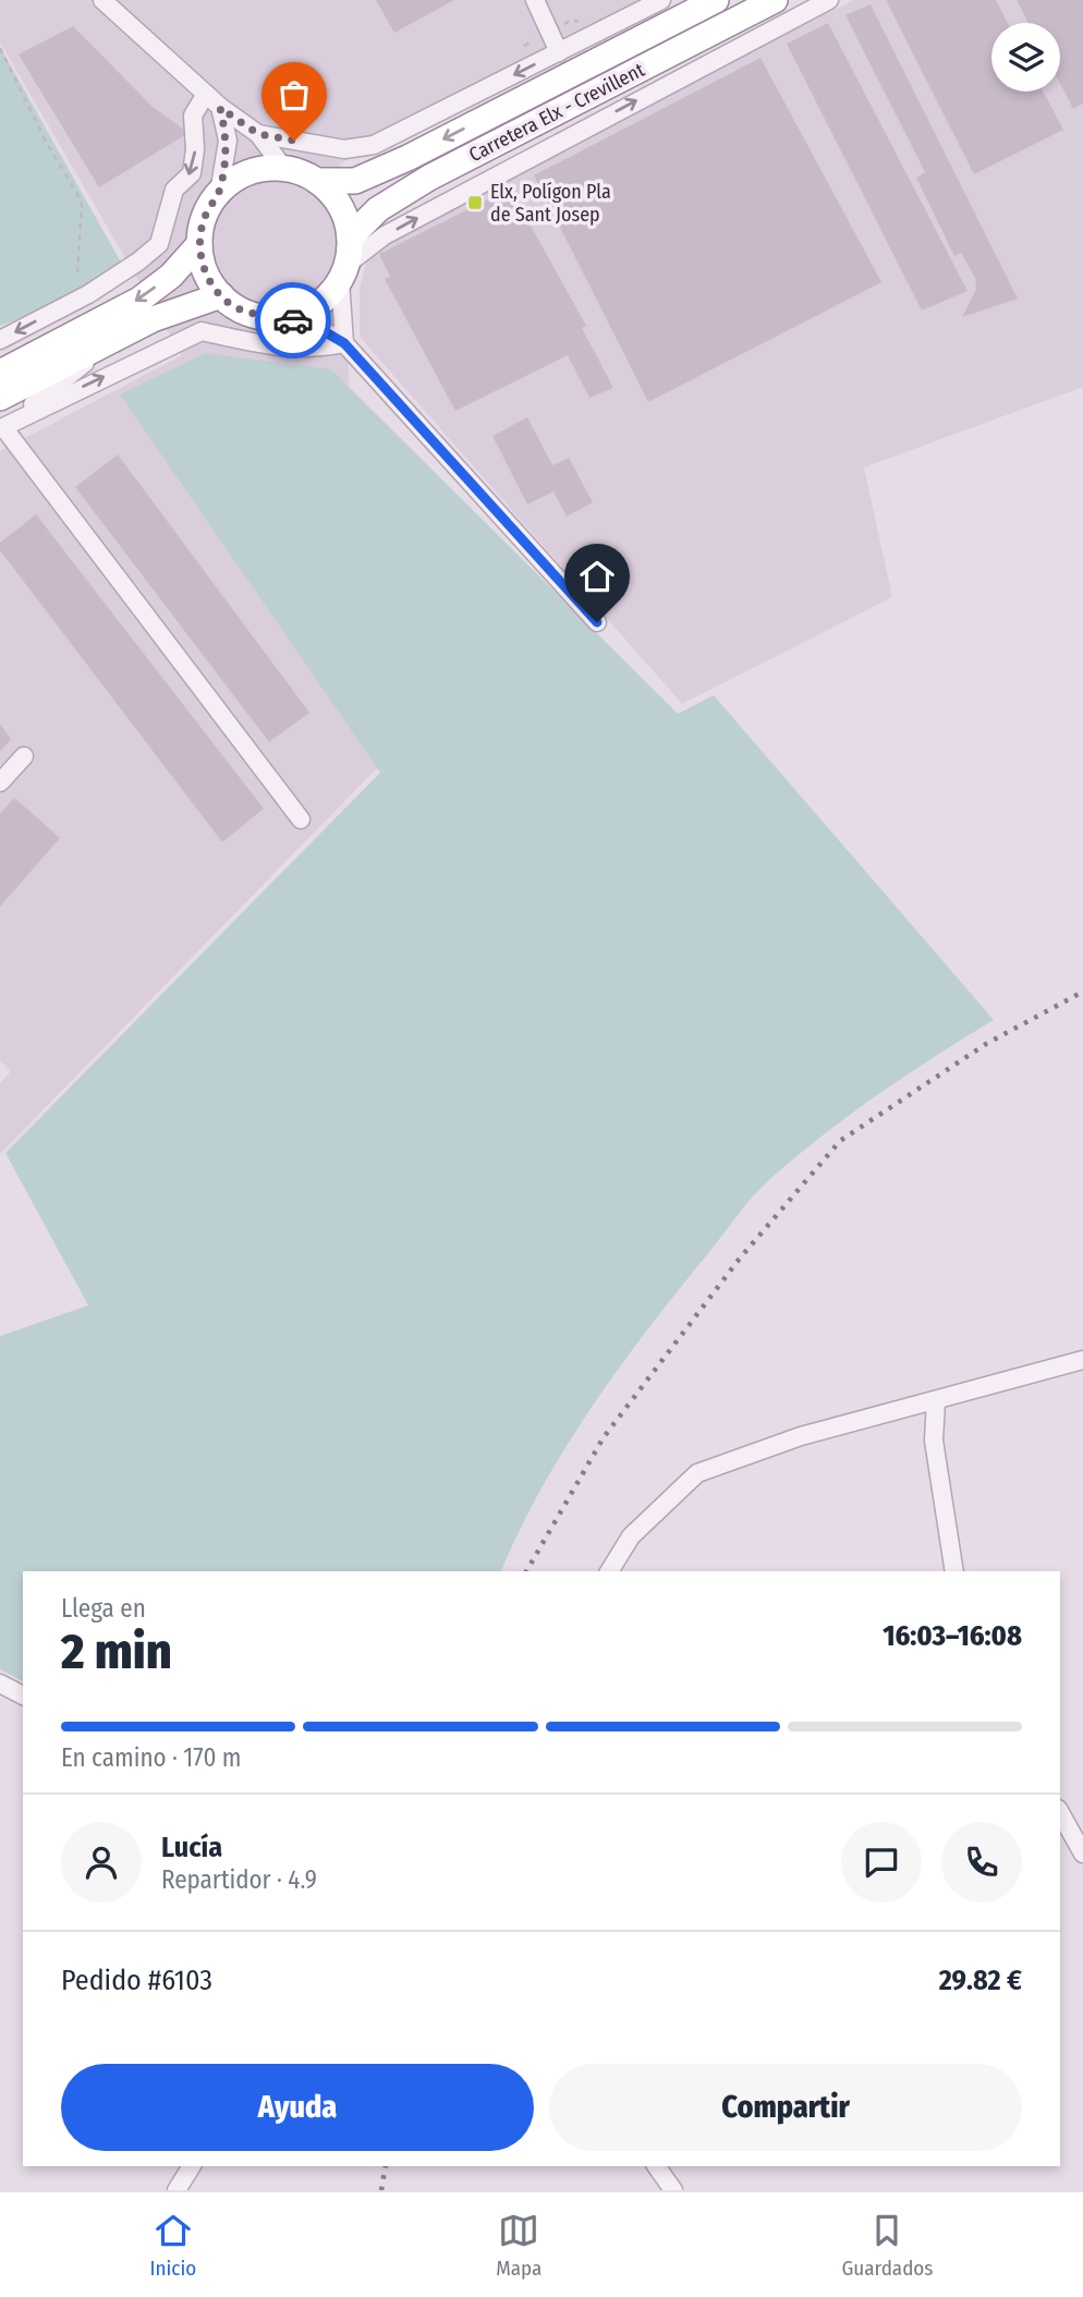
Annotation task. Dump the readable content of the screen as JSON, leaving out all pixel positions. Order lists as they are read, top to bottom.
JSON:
{
  "streets": {
    "highway": ["Carretera Elx - Crevillent"]
  },
  "places": {
    "transit": ["Elx, Polígon Pla de Sant Josep"]
  },
  "page": {
    "heading": ["2 min", "Llega en", "16:03–16:08"],
    "panel": [
      "Lucía",
      "Repartidor · 4.9",
      "Pedido #6103",
      "29.82 €"
    ],
    "bar": "En camino · 170 m",
    "buttons": ["Ayuda", "Compartir"],
    "tabs": ["Inicio", "Mapa", "Guardados"]
  }
}
